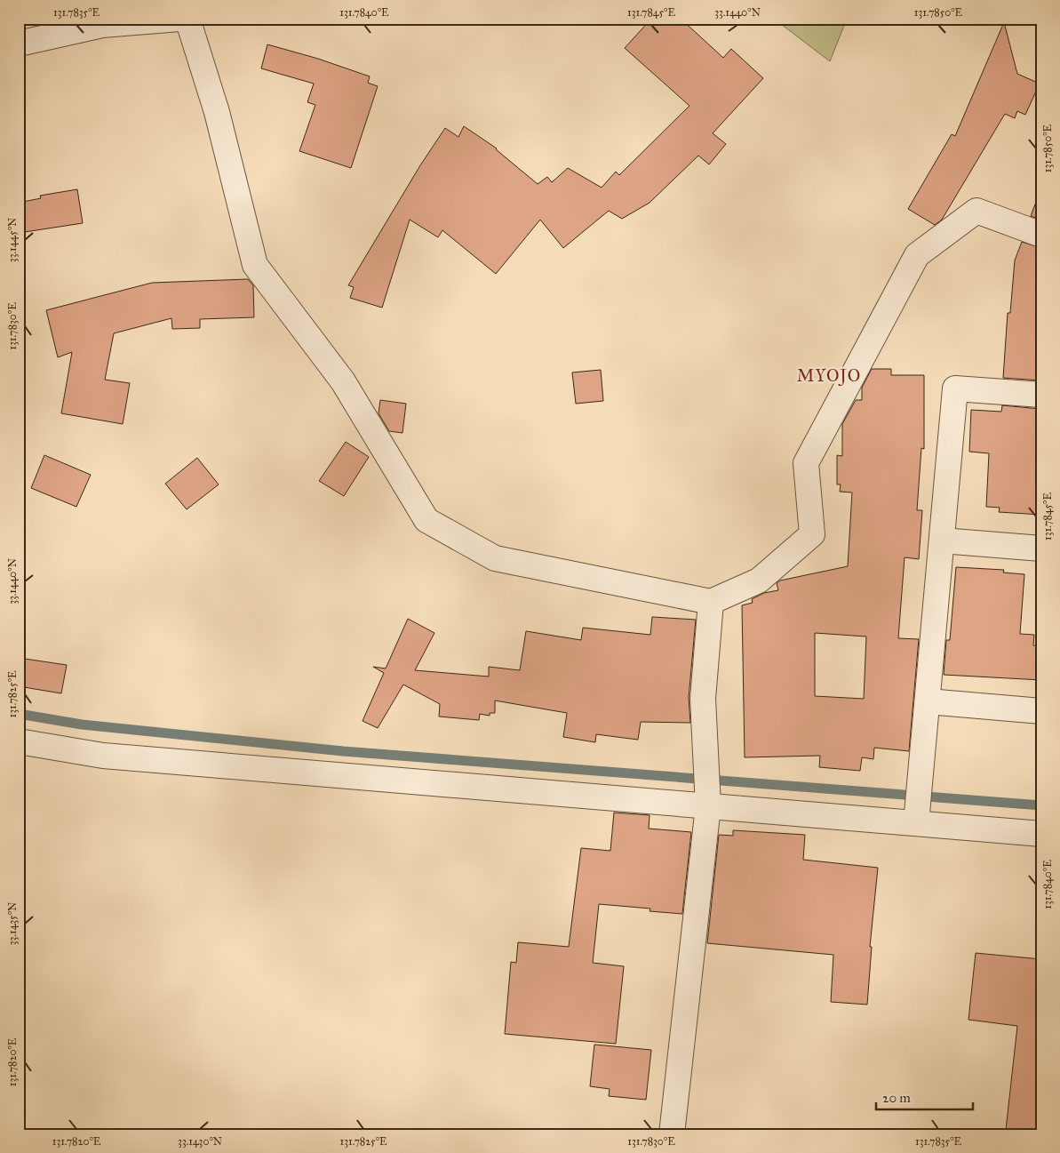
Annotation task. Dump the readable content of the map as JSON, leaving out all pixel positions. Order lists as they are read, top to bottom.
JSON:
{
  "districts": ["MYOJO"],
  "scale_bar": "20 m",
  "coordinates": [
    "131.7835°E",
    "131.7840°E",
    "131.7845°E",
    "33.1440°N",
    "131.7850°E",
    "33.1445°N",
    "131.7830°E",
    "131.7825°E",
    "33.1435°N",
    "131.7820°E",
    "33.1430°N"
  ]
}
